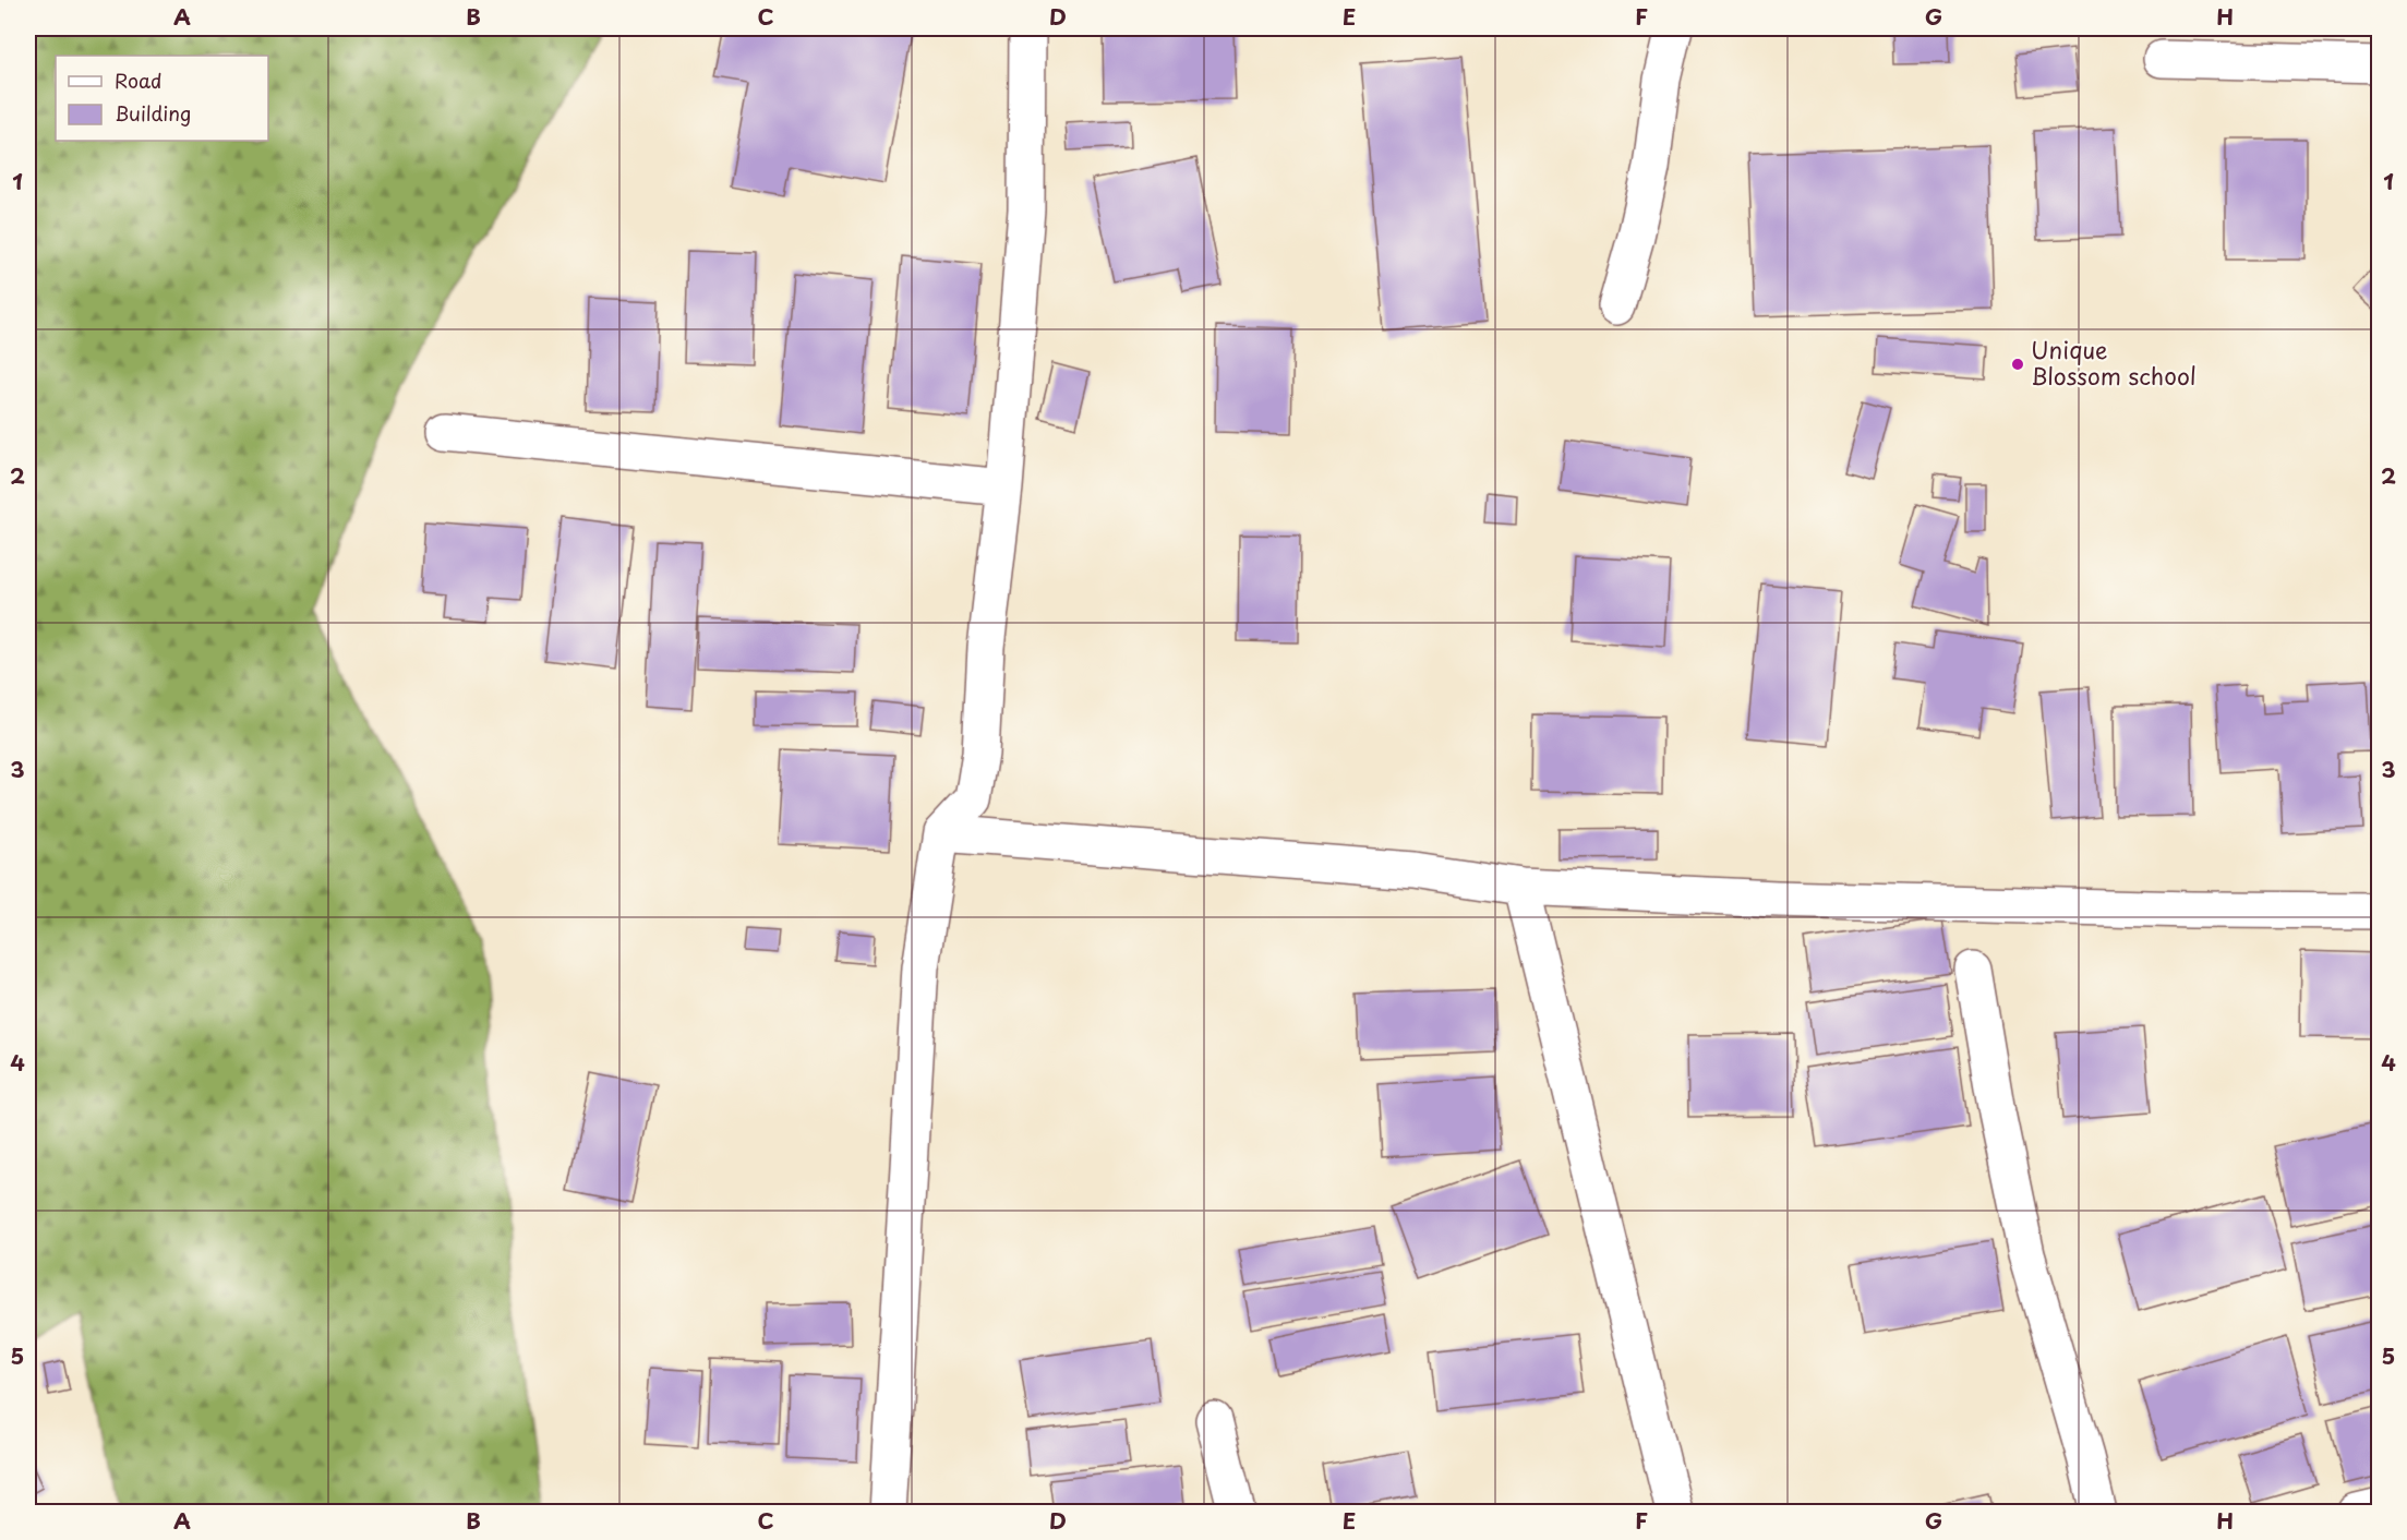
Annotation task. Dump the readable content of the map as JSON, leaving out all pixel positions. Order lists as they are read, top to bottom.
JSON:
{
  "places": ["Unique Blossom school"],
  "legend": ["Road", "Building"],
  "grid": {
    "columns": [
      "A",
      "B",
      "C",
      "D",
      "E",
      "F",
      "G",
      "H"
    ],
    "rows": [
      "1",
      "2",
      "3",
      "4",
      "5"
    ]
  }
}
